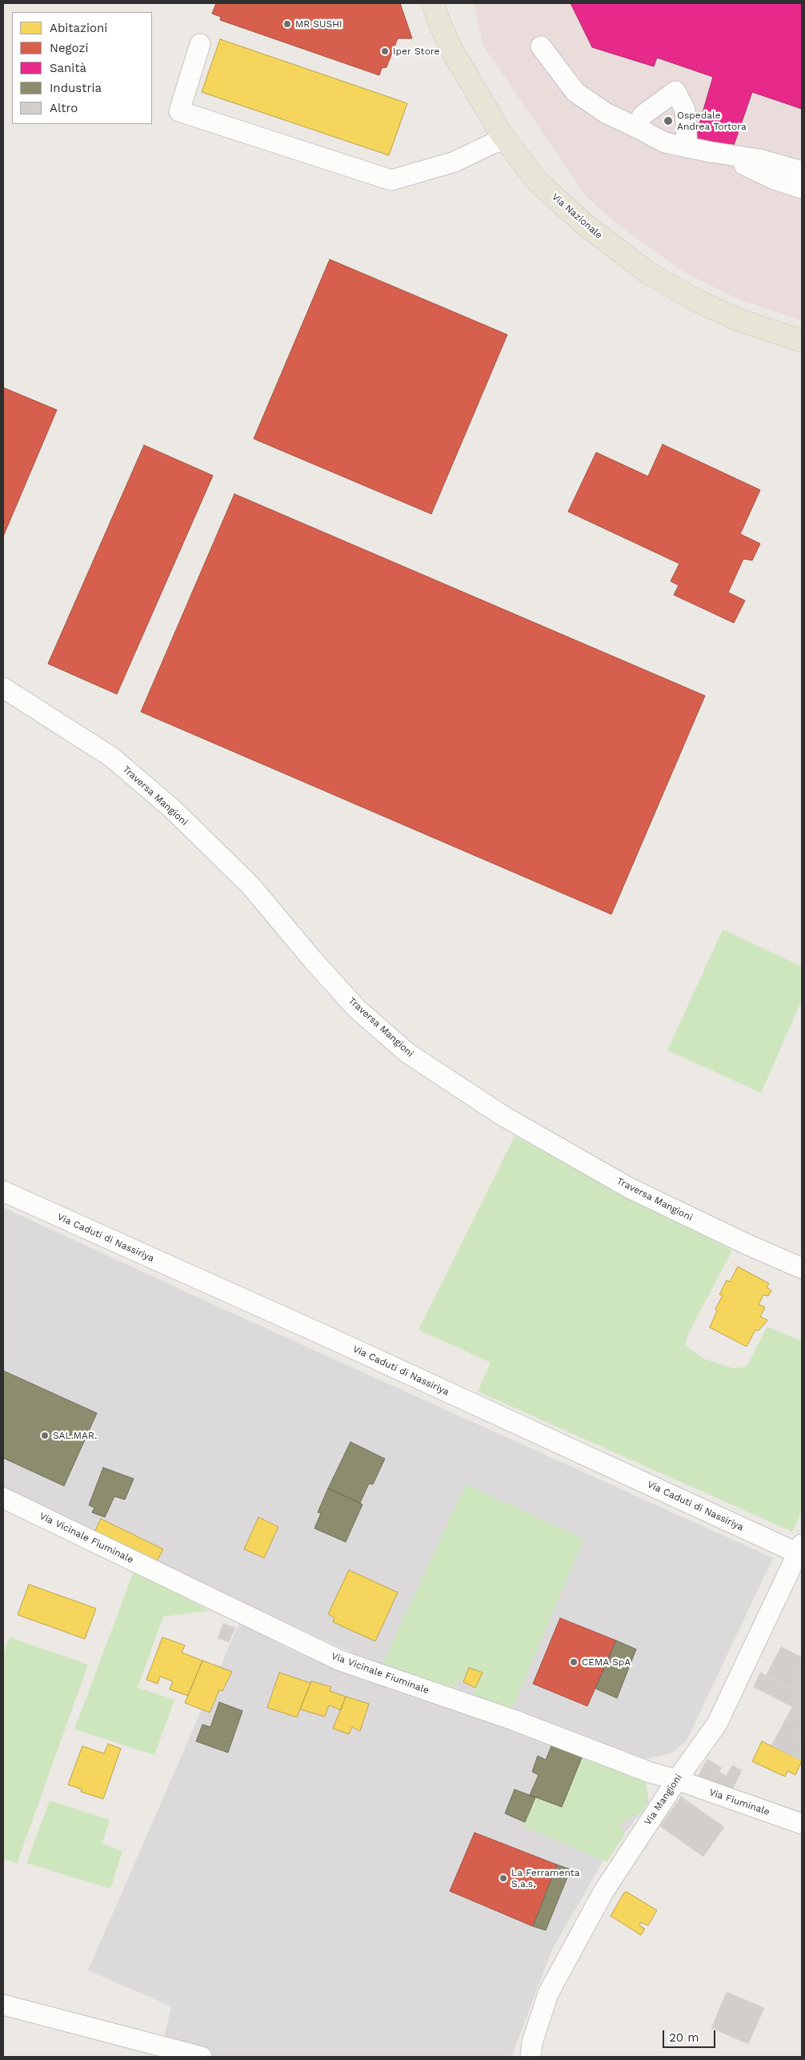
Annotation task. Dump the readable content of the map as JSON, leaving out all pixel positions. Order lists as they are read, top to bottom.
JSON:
{
  "streets": {
    "main road": ["Via Nazionale"],
    "street": [
      "Traversa Mangioni",
      "Via Caduti di Nassiriya",
      "Via Vicinale Fiuminale",
      "Via Mangioni",
      "Via Fiuminale"
    ]
  },
  "crossings": [
    ["Via Caduti di Nassiriya", "Via Mangioni"],
    ["Via Vicinale Fiuminale", "Via Mangioni"],
    ["Via Vicinale Fiuminale", "Via Fiuminale"],
    ["Via Mangioni", "Via Fiuminale"]
  ],
  "places": [
    "MR SUSHI",
    "Iper Store",
    "Ospedale Andrea Tortora",
    "SAL.MAR.",
    "CEMA SpA",
    "La Ferramenta S.a.s."
  ],
  "legend": [
    "Abitazioni",
    "Negozi",
    "Sanità",
    "Industria",
    "Altro"
  ],
  "scale_bar": "20 m"
}
